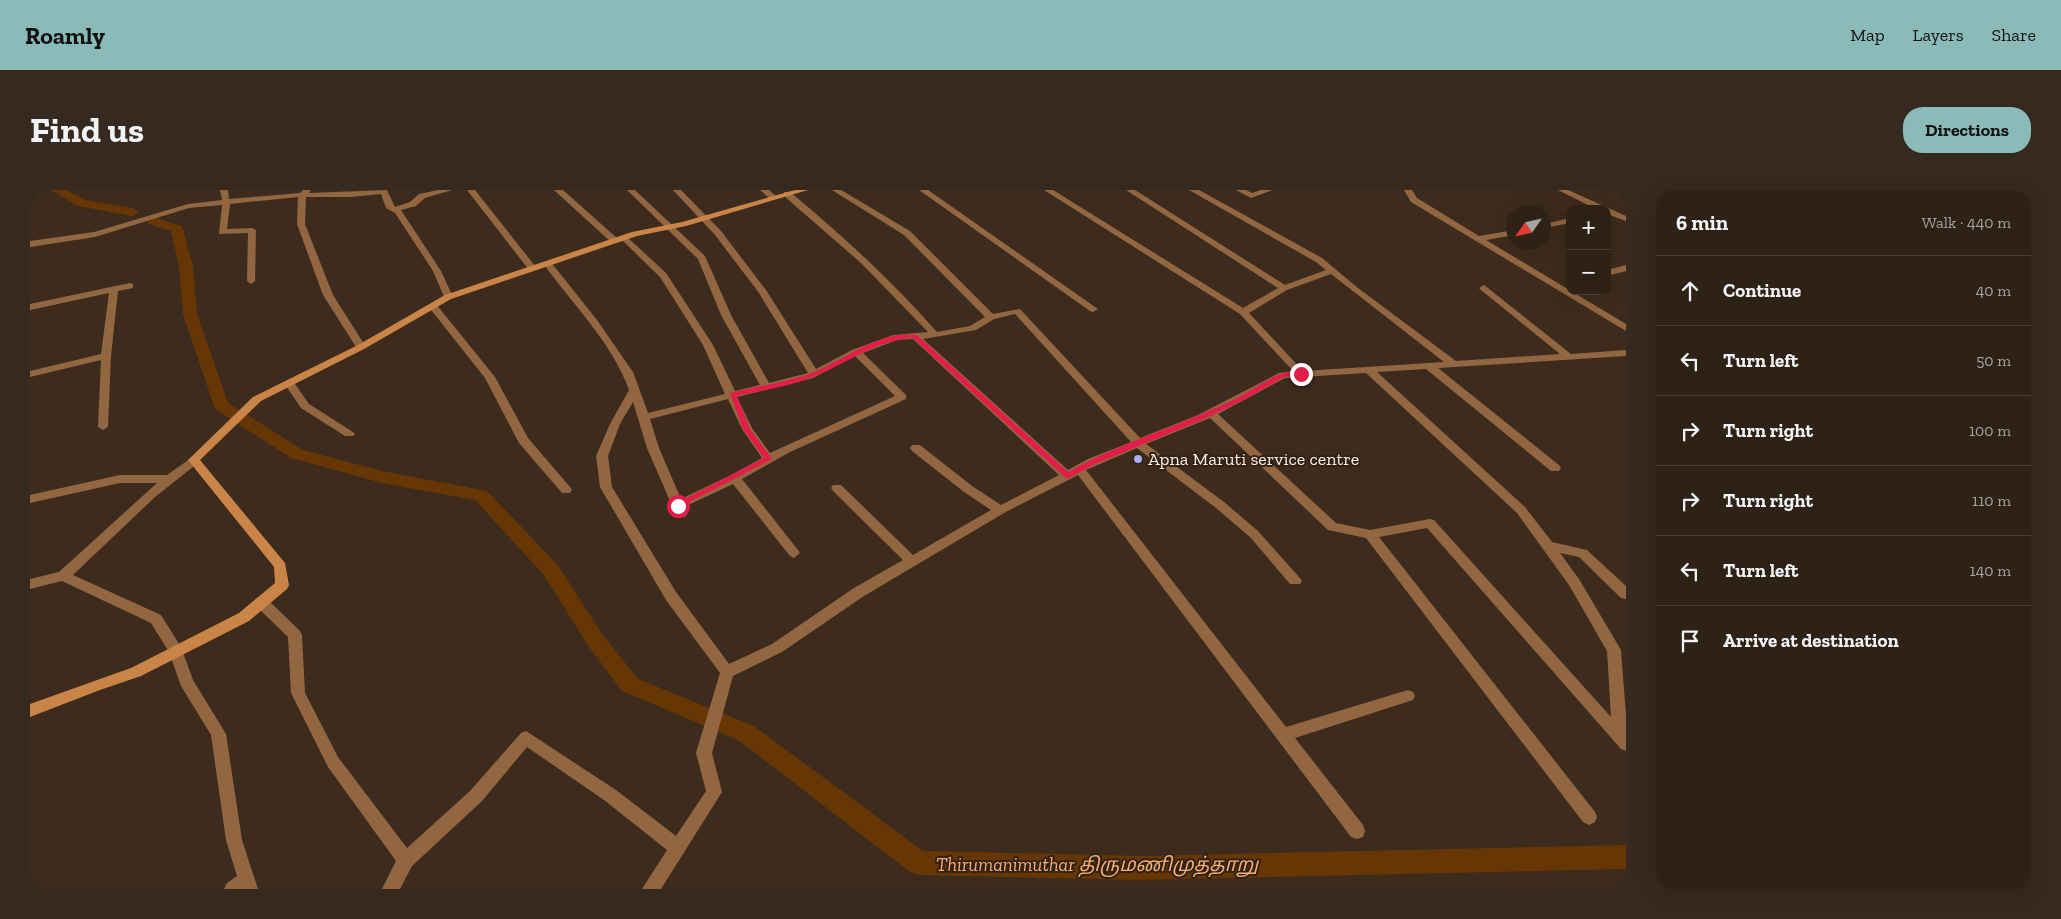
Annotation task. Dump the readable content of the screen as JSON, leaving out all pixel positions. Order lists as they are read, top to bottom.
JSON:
{
  "water": ["Thirumanimuthar திருமணிமுத்தாறு"],
  "places": ["Apna Maruti service centre"],
  "north": "bottom left",
  "page": {
    "header": "Roamly",
    "nav": ["Map", "Layers", "Share"],
    "buttons": "Directions",
    "title": "Find us",
    "heading": ["6 min", "Walk · 440 m"],
    "map_buttons": ["+", "−"],
    "list": [
      ["Continue", "40 m"],
      ["Turn left", "50 m"],
      ["Turn right", "100 m"],
      ["Turn right", "110 m"],
      ["Turn left", "140 m"],
      "Arrive at destination"
    ]
  }
}
